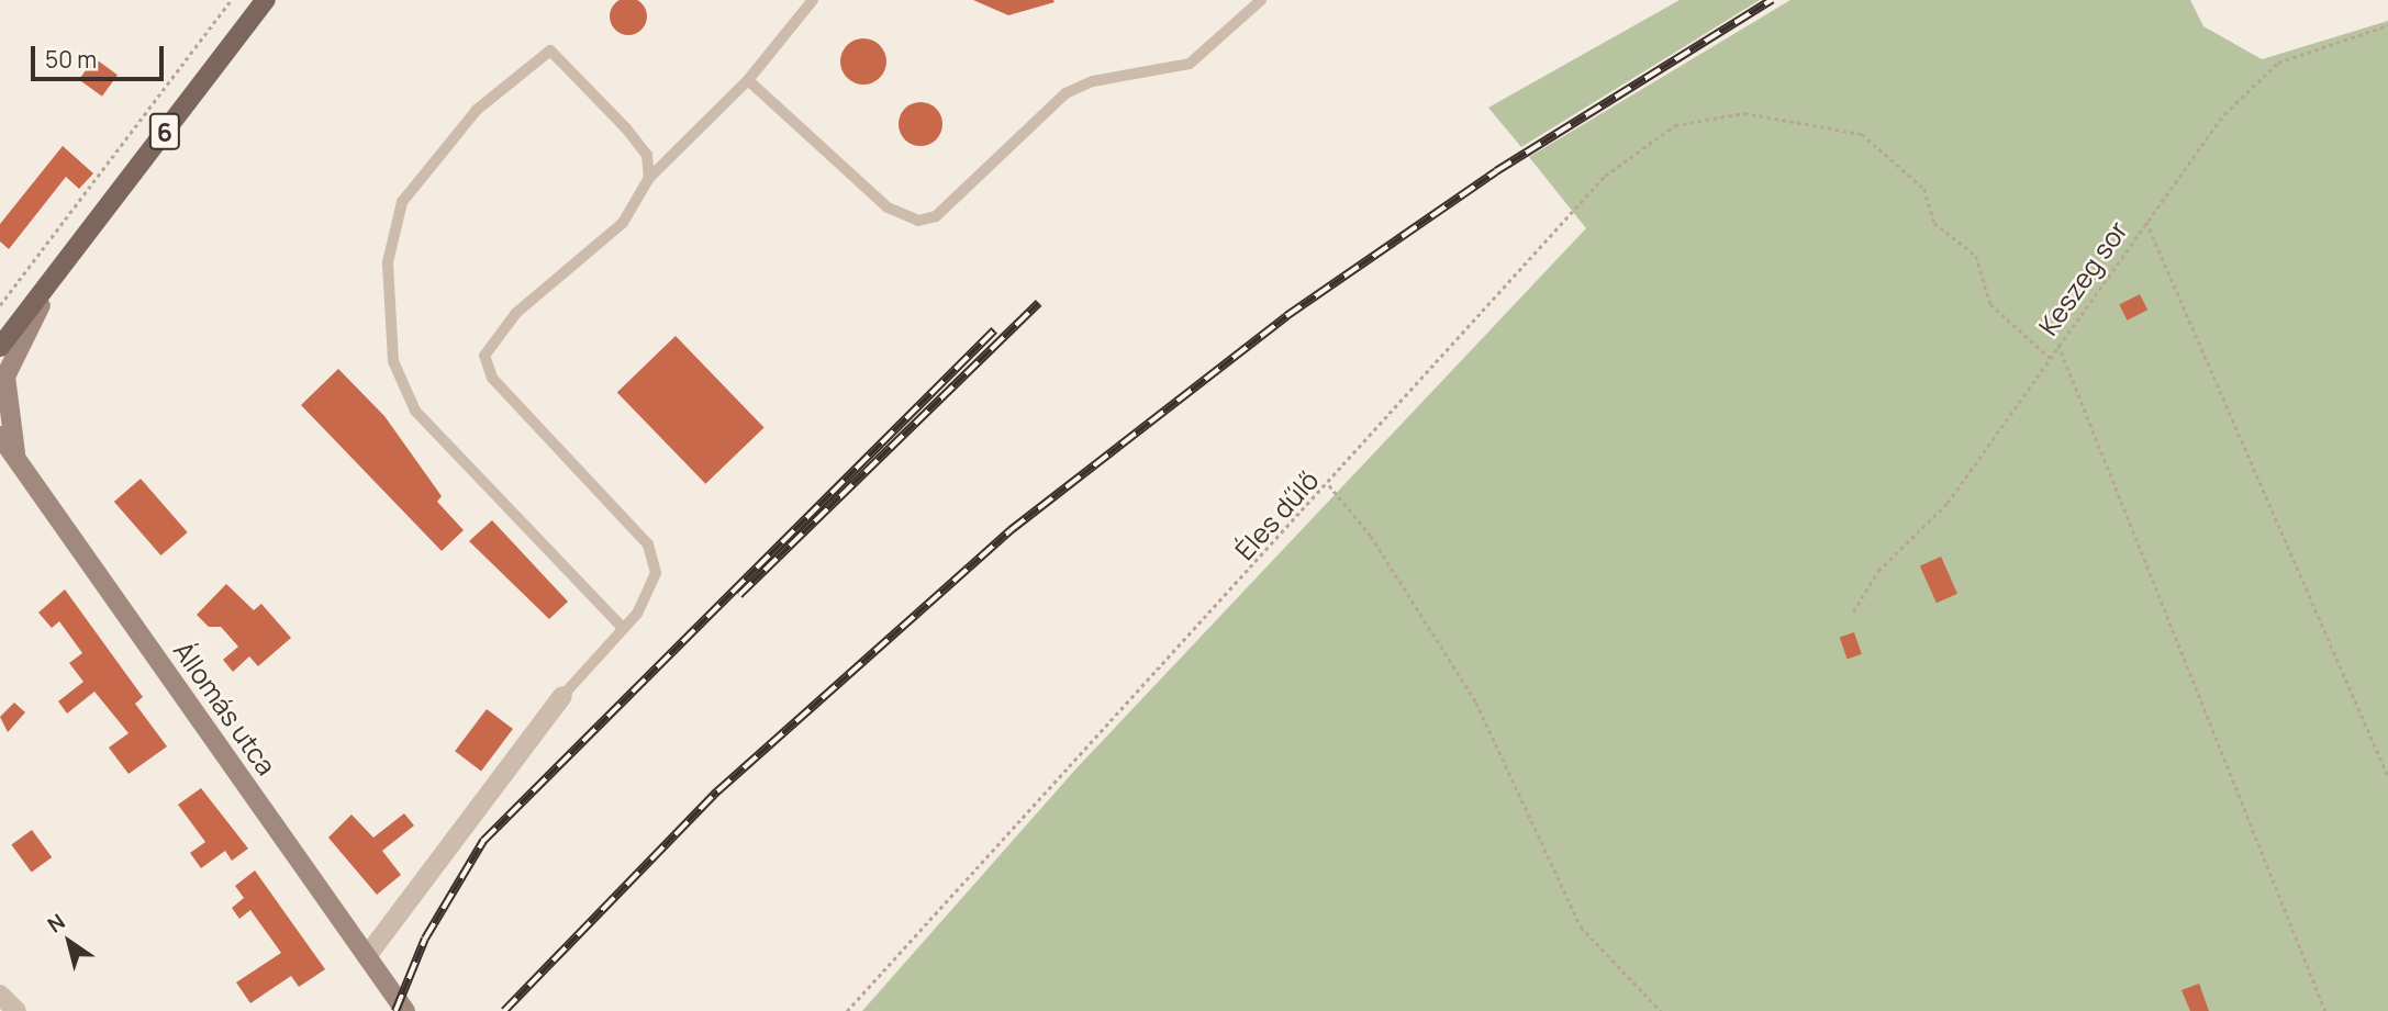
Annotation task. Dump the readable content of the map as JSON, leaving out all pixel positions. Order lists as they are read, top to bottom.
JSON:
{
  "streets": {
    "main road": ["6", "Állomás utca"],
    "path": ["Keszeg sor", "Éles dűlő"]
  },
  "crossings": [
    ["Keszeg sor", "Éles dűlő"]
  ],
  "scale_bar": "50 m",
  "north": "top left"
}
